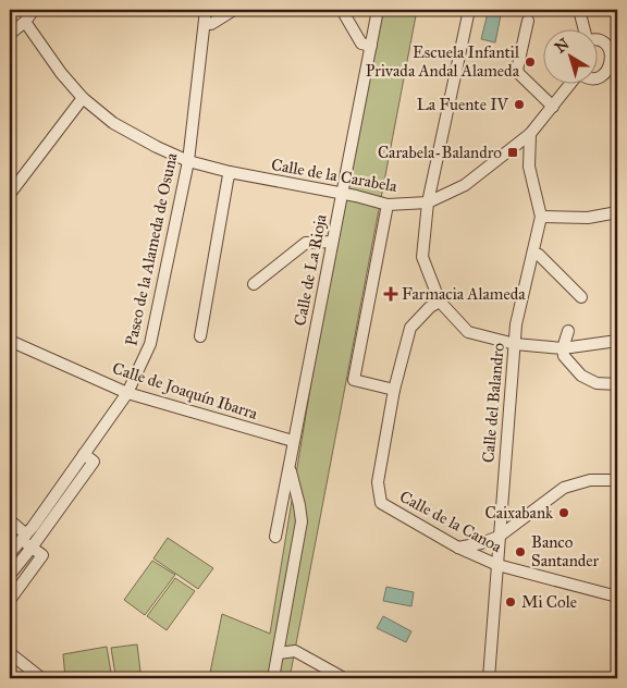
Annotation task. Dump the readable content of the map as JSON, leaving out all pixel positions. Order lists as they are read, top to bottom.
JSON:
{
  "streets": {
    "street": [
      "Calle de la Carabela",
      "Paseo de la Alameda de Osuna",
      "Calle de La Rioja",
      "Calle de Joaquín Ibarra",
      "Calle del Balandro",
      "Calle de la Canoa"
    ]
  },
  "crossings": [
    ["Calle de la Carabela", "Paseo de la Alameda de Osuna"],
    ["Calle de la Carabela", "Calle de La Rioja"],
    ["Calle de la Carabela", "Calle del Balandro"],
    ["Paseo de la Alameda de Osuna", "Calle de Joaquín Ibarra"],
    ["Calle de La Rioja", "Calle de Joaquín Ibarra"],
    ["Calle del Balandro", "Calle de la Canoa"]
  ],
  "places": {
    "other": [
      "Escuela Infantil Privada Andal Alameda",
      "La Fuente IV",
      "Caixabank",
      "Banco Santander",
      "Mi Cole"
    ],
    "transit": ["Carabela-Balandro"],
    "health": ["Farmacia Alameda"]
  },
  "north": "top left"
}
